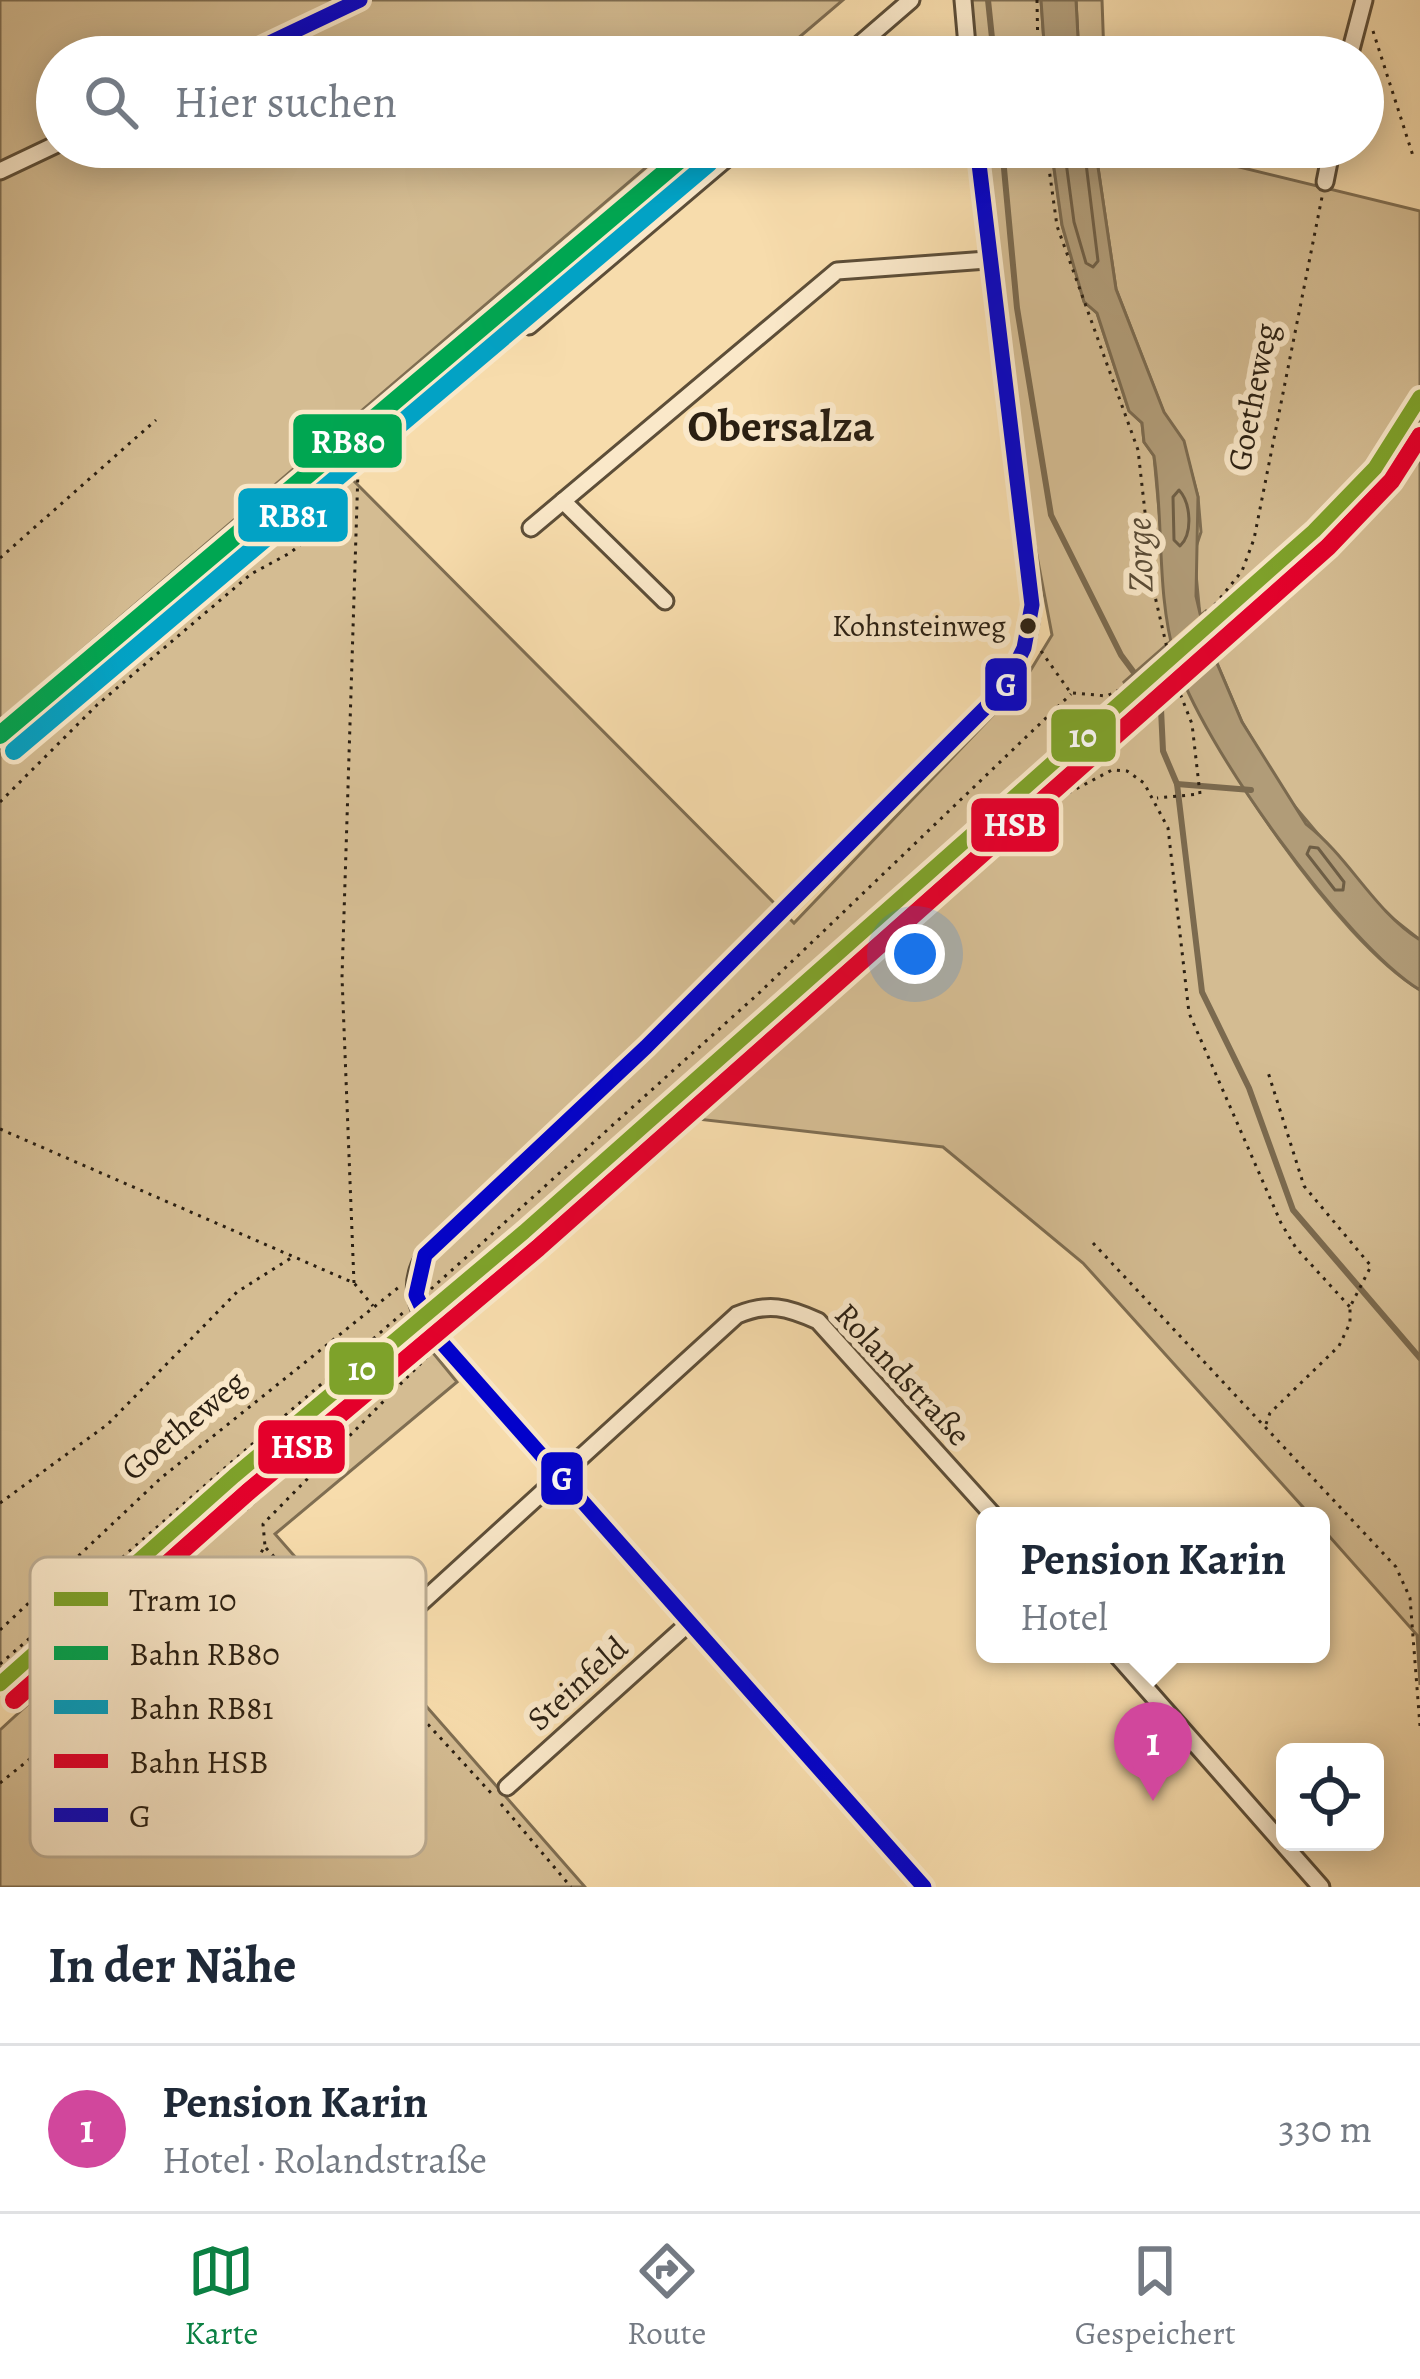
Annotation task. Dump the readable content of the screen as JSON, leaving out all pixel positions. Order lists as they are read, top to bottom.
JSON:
{
  "streets": {
    "street": ["Rolandstraße", "Steinfeld"],
    "path": ["Goetheweg"]
  },
  "districts": ["Obersalza"],
  "water": ["Zorge"],
  "places": ["Kohnsteinweg"],
  "lines": [
    "transit line G",
    "rail line RB80",
    "rail line RB81",
    "tram line 10",
    "rail line HSB"
  ],
  "legend": [
    "Tram 10",
    "Bahn RB80",
    "Bahn RB81",
    "Bahn HSB",
    "G"
  ],
  "page": {
    "search": "Hier suchen",
    "popup": ["Pension Karin", "Hotel"],
    "pins": "1",
    "heading": "In der Nähe",
    "list": [
      {
        "mark": "1",
        "name": "Pension Karin",
        "note": "Hotel · Rolandstraße",
        "value": "330 m"
      }
    ],
    "nav": ["Karte", "Route", "Gespeichert"]
  }
}
